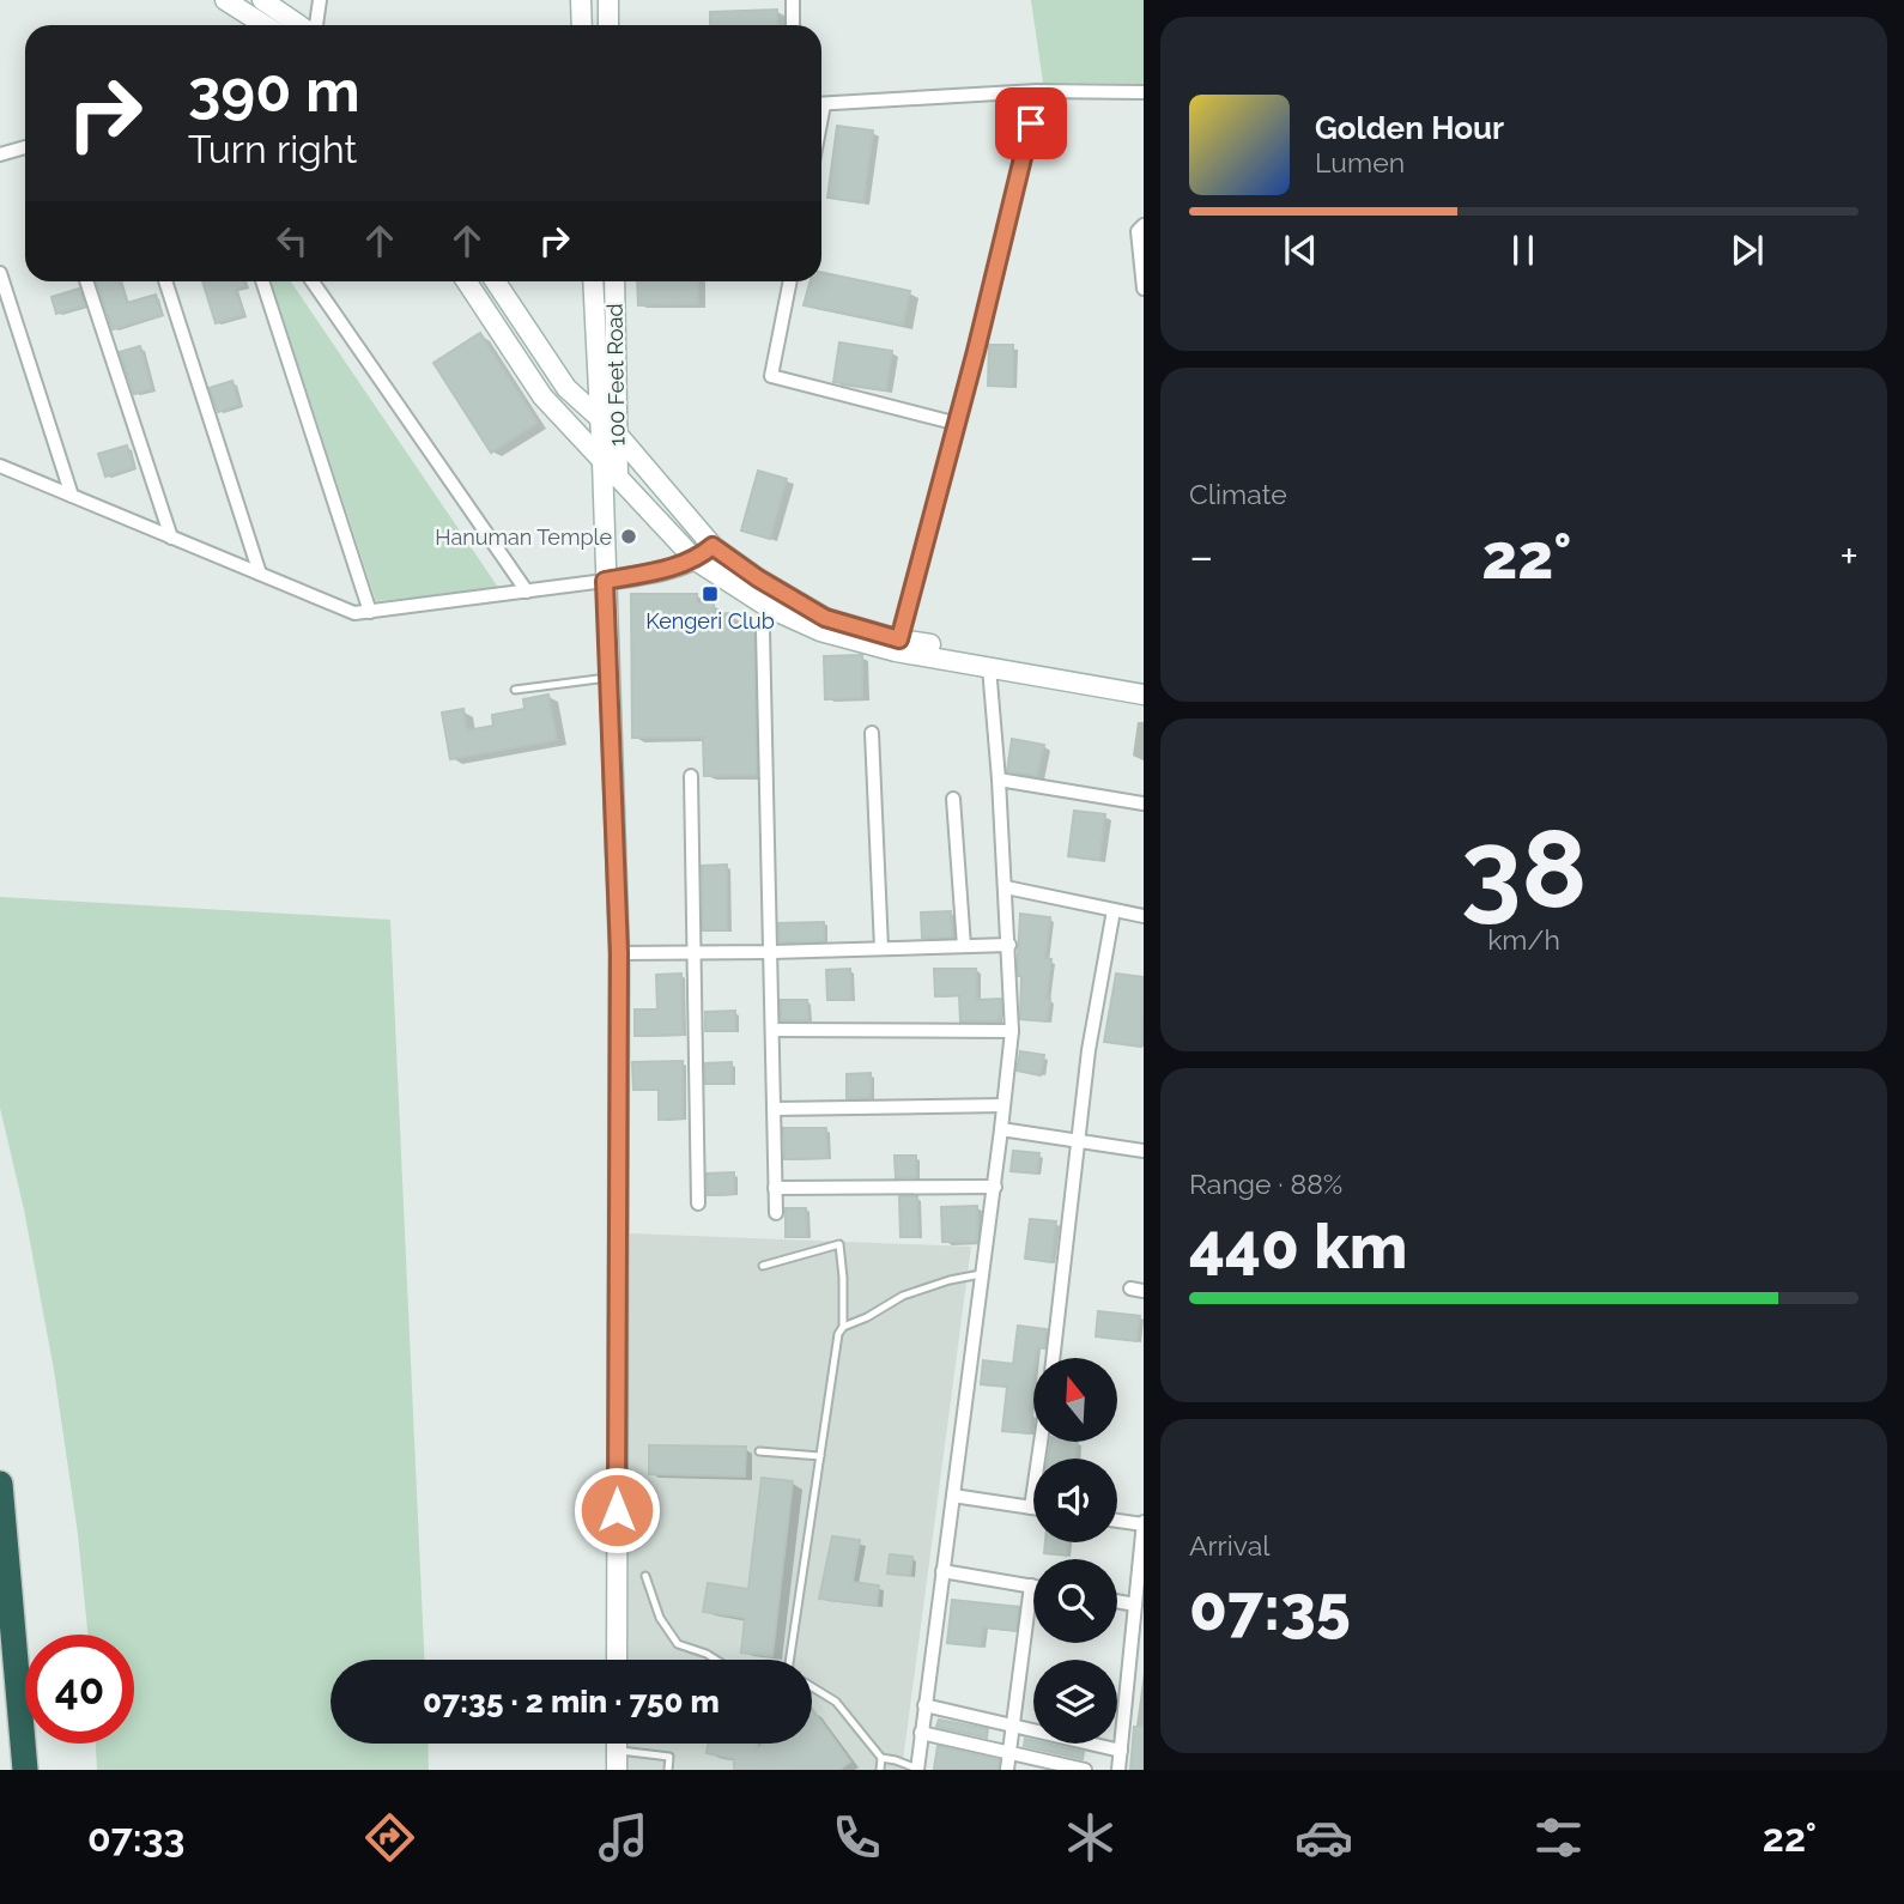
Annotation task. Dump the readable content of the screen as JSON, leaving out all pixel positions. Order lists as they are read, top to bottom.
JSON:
{
  "streets": {
    "main road": ["100 Feet Road"]
  },
  "places": {
    "other": ["Hanuman Temple"],
    "transit": ["Kengeri Club"]
  },
  "north": "top",
  "page": {
    "turn": ["390 m", "Turn right"],
    "song": ["Golden Hour", "Lumen"],
    "tile": [
      "Climate",
      ["38", "km/h"],
      ["Range · 88%", "440 km"],
      ["Arrival", "07:35"]
    ],
    "heat": ["−", "22°", "+"],
    "limit": "40",
    "trip": "07:35 · 2 min · 750 m",
    "tabs": ["07:33", "22°"]
  }
}
